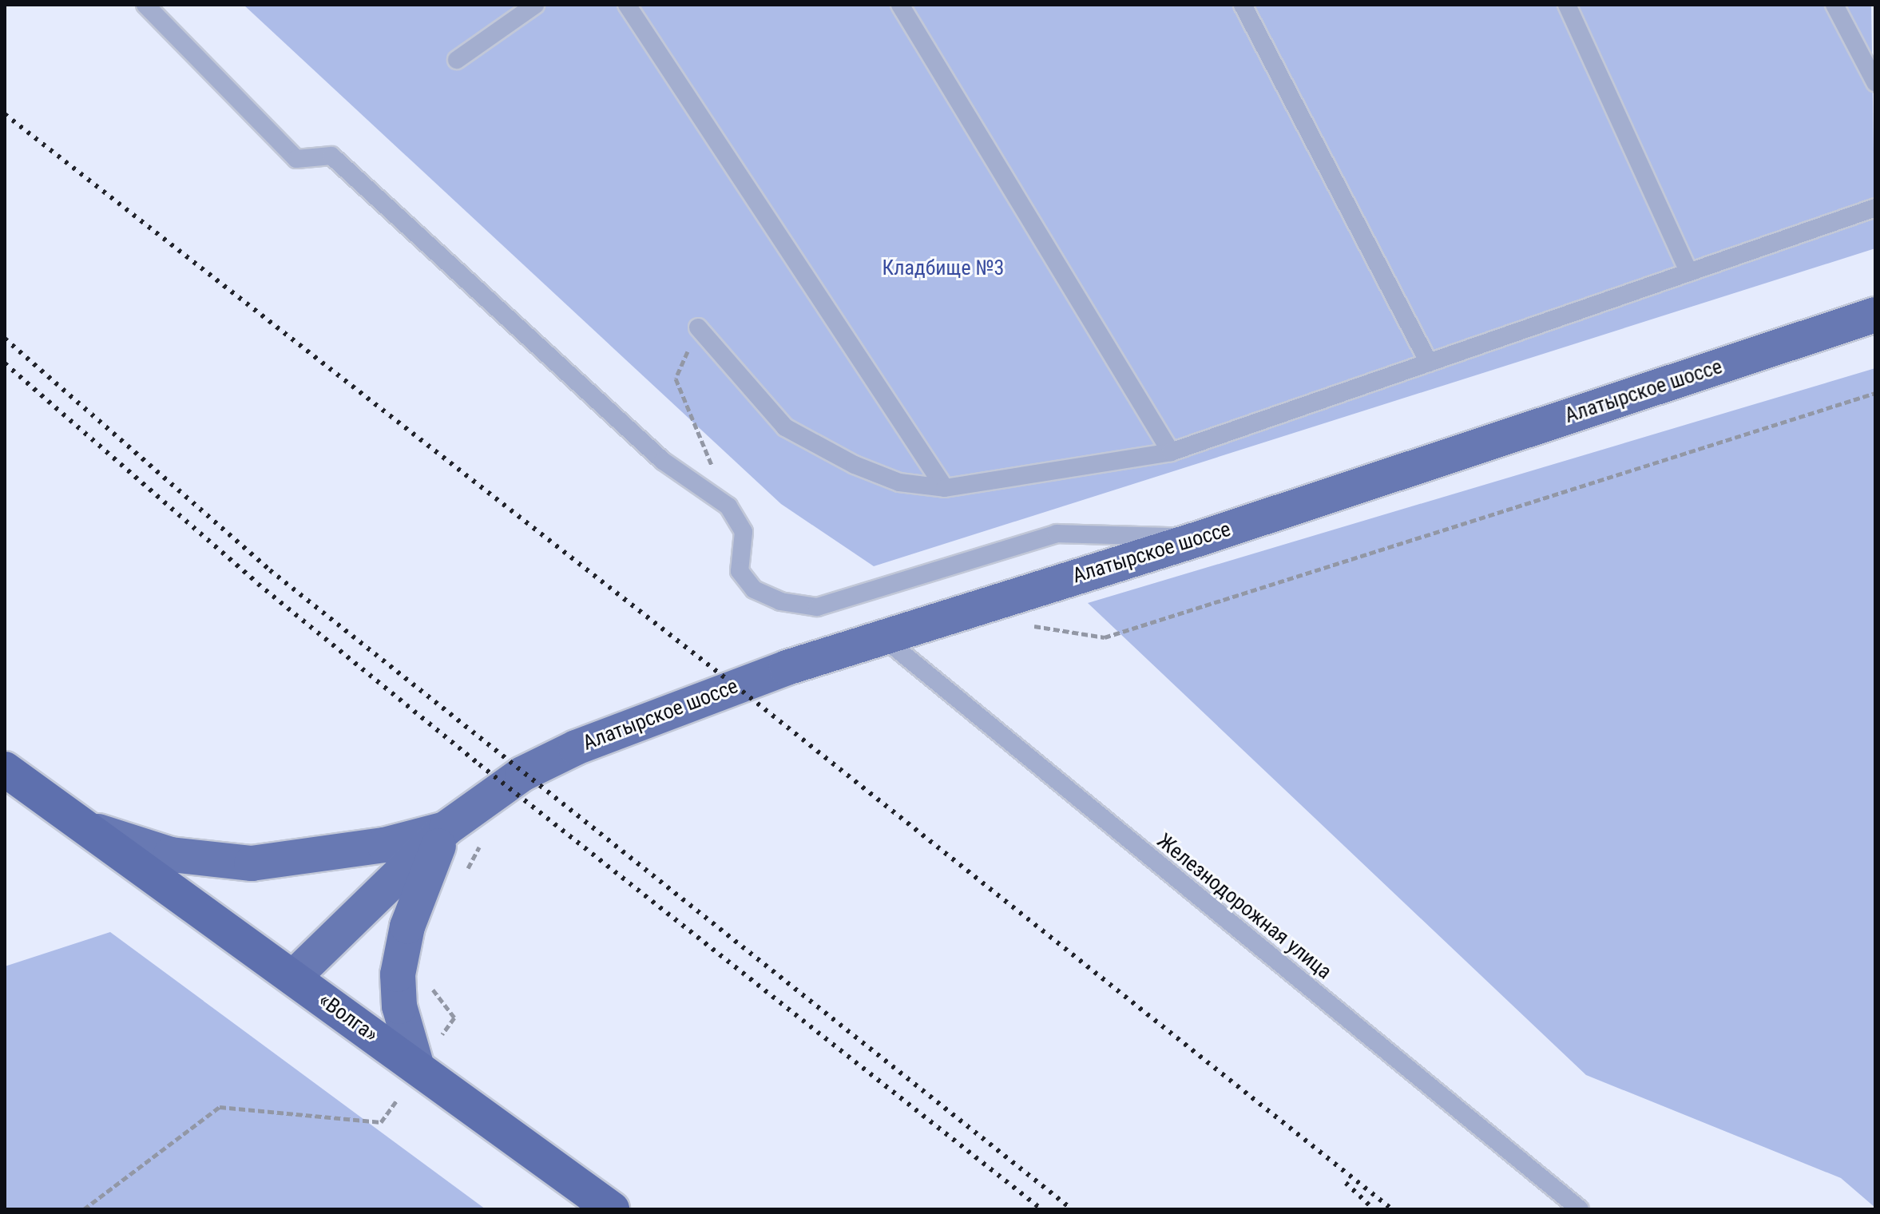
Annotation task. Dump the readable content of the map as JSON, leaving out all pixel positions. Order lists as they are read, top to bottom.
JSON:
{
  "streets": {
    "highway": ["«Волга»"],
    "main road": ["Алатырское шоссе"],
    "lane": ["Железнодорожная улица"]
  },
  "crossings": [
    ["Алатырское шоссе", "Железнодорожная улица"]
  ],
  "parks": ["Кладбище №3"]
}
